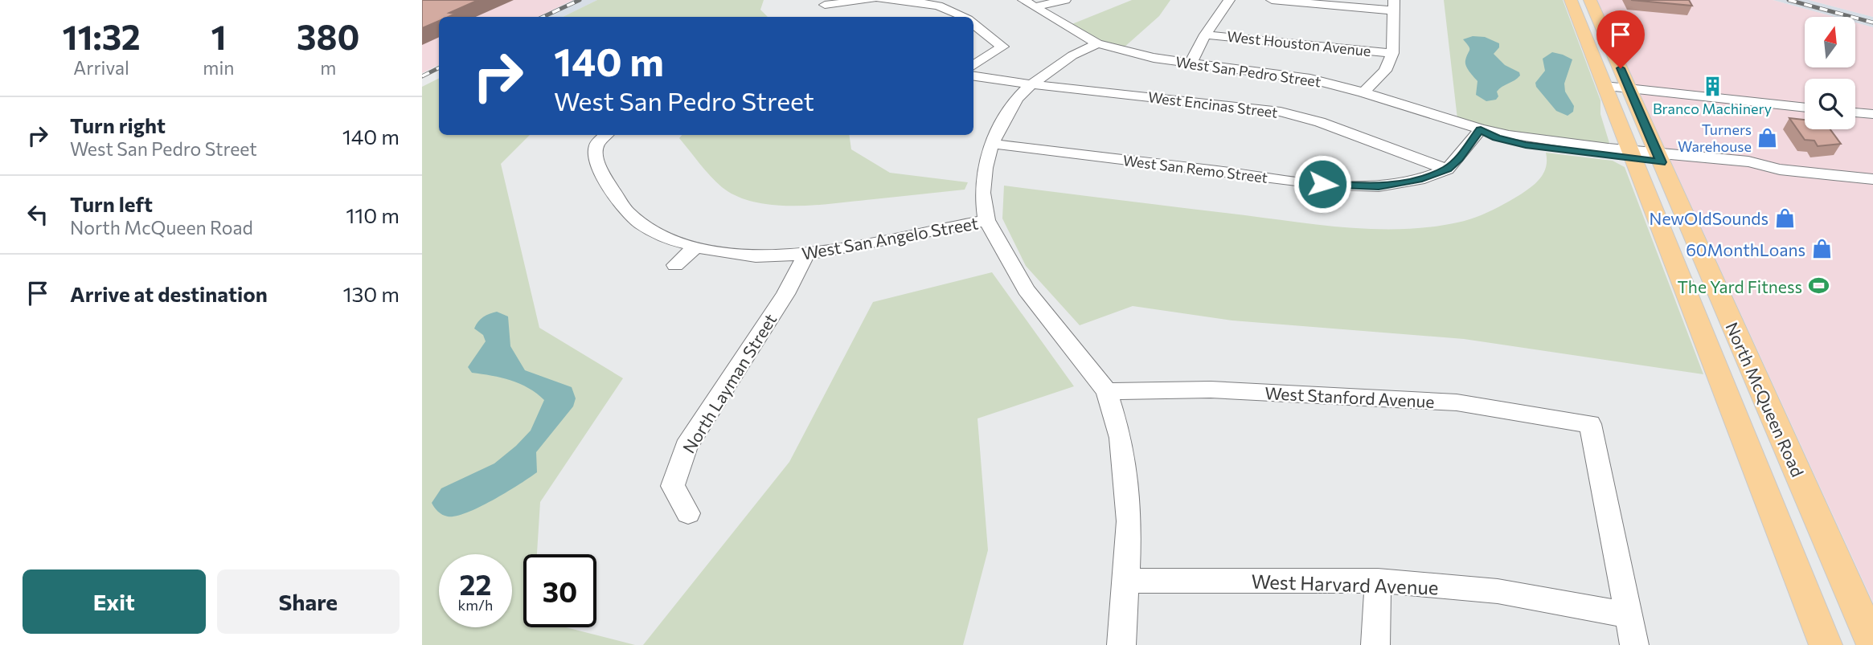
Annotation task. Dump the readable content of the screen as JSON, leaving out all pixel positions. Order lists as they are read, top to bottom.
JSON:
{
  "streets": {
    "main road": ["North McQueen Road"],
    "street": [
      "West Houston Avenue",
      "West San Pedro Street",
      "West Encinas Street",
      "West San Remo Street",
      "West San Angelo Street",
      "North Layman Street",
      "West Stanford Avenue",
      "West Harvard Avenue"
    ]
  },
  "crossings": [
    ["West San Pedro Street", "North McQueen Road"],
    ["West Encinas Street", "West San Remo Street"],
    ["West San Angelo Street", "North Layman Street"],
    ["West Stanford Avenue", "West Harvard Avenue"]
  ],
  "places": {
    "building": ["Branco Machinery"],
    "shop": ["Turners Warehouse", "NewOldSounds", "60MonthLoans"],
    "sports": ["The Yard Fitness"]
  },
  "north": "top",
  "page": {
    "eta": [
      "11:32",
      "Arrival",
      "1",
      "min",
      "380",
      "m"
    ],
    "turn": ["140 m", "West San Pedro Street"],
    "list": [
      {
        "name": "Turn right",
        "note": "West San Pedro Street",
        "value": "140 m"
      },
      {
        "name": "Turn left",
        "note": "North McQueen Road",
        "value": "110 m"
      },
      {
        "name": "Arrive at destination",
        "value": "130 m"
      }
    ],
    "speed": "22 km/h",
    "limit": "30",
    "buttons": ["Exit", "Share"]
  }
}
